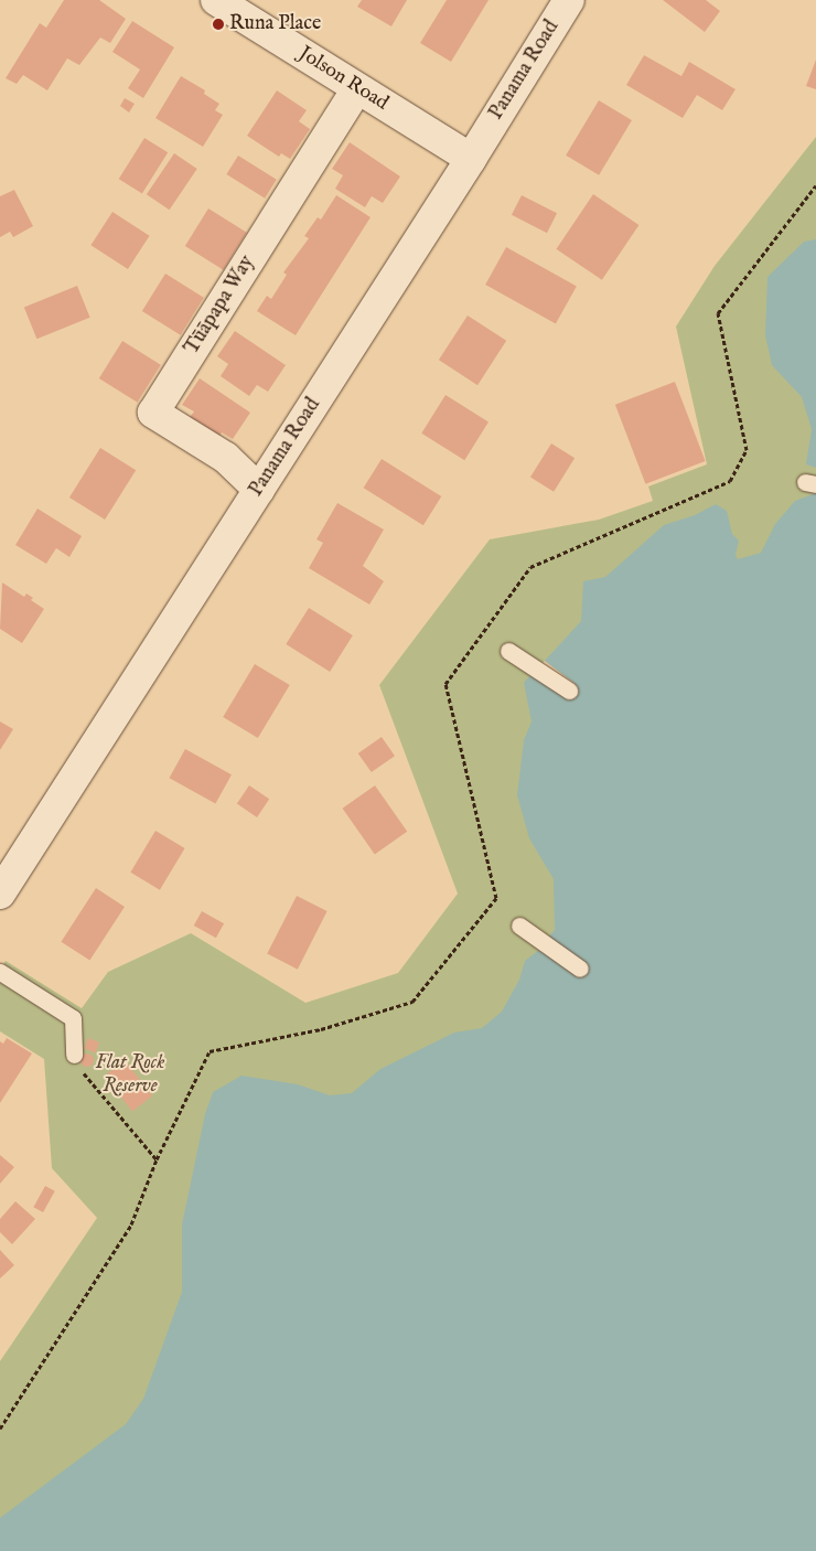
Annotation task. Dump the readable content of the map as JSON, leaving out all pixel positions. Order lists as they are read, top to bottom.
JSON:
{
  "streets": {
    "street": ["Panama Road", "Jolson Road", "Tūāpapa Way"]
  },
  "crossings": [
    ["Panama Road", "Jolson Road"],
    ["Panama Road", "Tūāpapa Way"],
    ["Jolson Road", "Tūāpapa Way"]
  ],
  "parks": ["Flat Rock Reserve"],
  "places": ["Runa Place"]
}
